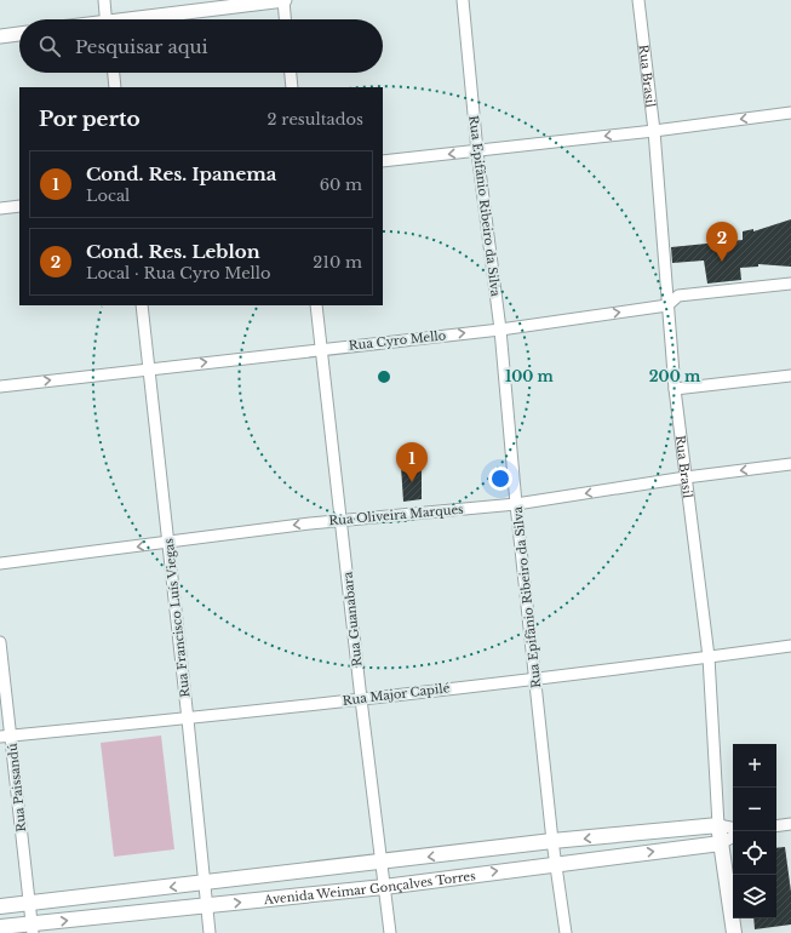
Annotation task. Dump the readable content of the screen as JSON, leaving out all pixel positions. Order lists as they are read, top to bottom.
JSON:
{
  "streets": {
    "main road": ["Rua Brasil", "Avenida Weimar Gonçalves Torres"],
    "street": [
      "Rua Epifânio Ribeiro da Silva",
      "Rua Cyro Mello",
      "Rua Oliveira Marques",
      "Rua Francisco Luís Viegas",
      "Rua Guanabara",
      "Rua Major Capilé",
      "Rua Paissandú"
    ]
  },
  "crossings": [
    ["Rua Brasil", "Rua Cyro Mello"],
    ["Rua Brasil", "Rua Oliveira Marques"],
    ["Rua Brasil", "Rua Major Capilé"],
    ["Rua Brasil", "Avenida Weimar Gonçalves Torres"],
    ["Rua Epifânio Ribeiro da Silva", "Rua Cyro Mello"],
    ["Rua Epifânio Ribeiro da Silva", "Rua Oliveira Marques"],
    ["Rua Epifânio Ribeiro da Silva", "Rua Major Capilé"],
    ["Rua Epifânio Ribeiro da Silva", "Avenida Weimar Gonçalves Torres"],
    ["Rua Cyro Mello", "Rua Francisco Luís Viegas"],
    ["Rua Cyro Mello", "Rua Guanabara"],
    ["Rua Oliveira Marques", "Rua Francisco Luís Viegas"],
    ["Rua Oliveira Marques", "Rua Guanabara"],
    ["Rua Francisco Luís Viegas", "Rua Major Capilé"],
    ["Rua Francisco Luís Viegas", "Avenida Weimar Gonçalves Torres"],
    ["Rua Guanabara", "Rua Major Capilé"],
    ["Rua Guanabara", "Avenida Weimar Gonçalves Torres"],
    ["Rua Major Capilé", "Rua Paissandú"],
    ["Rua Paissandú", "Avenida Weimar Gonçalves Torres"]
  ],
  "one_way": ["Rua Cyro Mello", "Rua Oliveira Marques"],
  "page": {
    "search": "Pesquisar aqui",
    "heading": ["Por perto", "2 resultados"],
    "list": [
      {
        "mark": "1",
        "name": "Cond. Res. Ipanema",
        "note": "Local",
        "value": "60 m"
      },
      {
        "mark": "2",
        "name": "Cond. Res. Leblon",
        "note": "Local · Rua Cyro Mello",
        "value": "210 m"
      }
    ],
    "pins": ["2", "1"],
    "map_buttons": ["+", "−"]
  },
  "rings": ["100 m", "200 m"]
}
